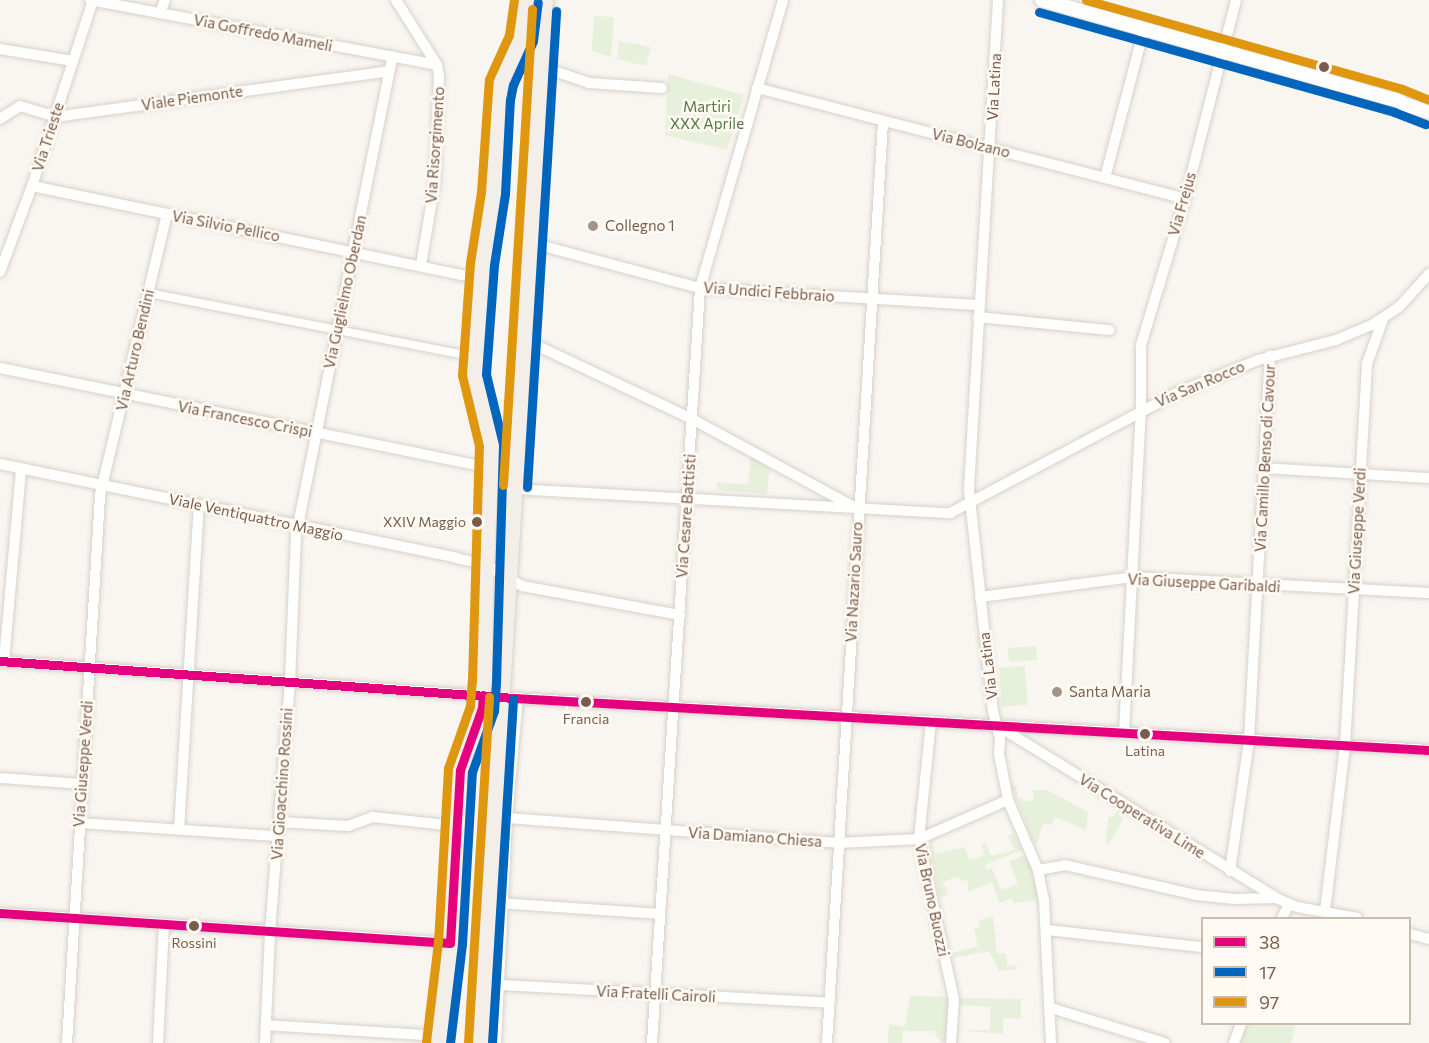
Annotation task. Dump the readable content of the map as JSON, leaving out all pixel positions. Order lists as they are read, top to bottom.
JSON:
{
  "streets": {
    "street": [
      "Via Goffredo Mameli",
      "Via Latina",
      "Viale Piemonte",
      "Via Trieste",
      "Via Bolzano",
      "Via Risorgimento",
      "Via Frejus",
      "Via Silvio Pellico",
      "Via Guglielmo Oberdan",
      "Via Undici Febbraio",
      "Via Arturo Bendini",
      "Via San Rocco",
      "Via Francesco Crispi",
      "Via Camillo Benso di Cavour",
      "Via Cesare Battisti",
      "Viale Ventiquattro Maggio",
      "Via Giuseppe Verdi",
      "Via Nazario Sauro",
      "Via Giuseppe Garibaldi",
      "Via Gioacchino Rossini",
      "Via Cooperativa Lime",
      "Via Damiano Chiesa",
      "Via Bruno Buozzi",
      "Via Fratelli Cairoli"
    ]
  },
  "crossings": [
    ["Via Goffredo Mameli", "Via Trieste"],
    ["Via Goffredo Mameli", "Via Risorgimento"],
    ["Via Goffredo Mameli", "Via Guglielmo Oberdan"],
    ["Via Latina", "Via Bolzano"],
    ["Via Latina", "Via Undici Febbraio"],
    ["Via Latina", "Via San Rocco"],
    ["Via Latina", "Via Giuseppe Garibaldi"],
    ["Via Latina", "Via Cooperativa Lime"],
    ["Via Latina", "Via Damiano Chiesa"],
    ["Viale Piemonte", "Via Trieste"],
    ["Viale Piemonte", "Via Guglielmo Oberdan"],
    ["Via Trieste", "Via Silvio Pellico"],
    ["Via Bolzano", "Via Frejus"],
    ["Via Bolzano", "Via Cesare Battisti"],
    ["Via Bolzano", "Via Nazario Sauro"],
    ["Via Risorgimento", "Via Silvio Pellico"],
    ["Via Frejus", "Via San Rocco"],
    ["Via Frejus", "Via Giuseppe Garibaldi"],
    ["Via Silvio Pellico", "Via Guglielmo Oberdan"],
    ["Via Silvio Pellico", "Via Arturo Bendini"],
    ["Via Guglielmo Oberdan", "Via Francesco Crispi"],
    ["Via Guglielmo Oberdan", "Viale Ventiquattro Maggio"],
    ["Via Guglielmo Oberdan", "Via Gioacchino Rossini"],
    ["Via Undici Febbraio", "Via Cesare Battisti"],
    ["Via Undici Febbraio", "Via Nazario Sauro"],
    ["Via Arturo Bendini", "Via Francesco Crispi"],
    ["Via Arturo Bendini", "Viale Ventiquattro Maggio"],
    ["Via Arturo Bendini", "Via Giuseppe Verdi"],
    ["Via San Rocco", "Via Camillo Benso di Cavour"],
    ["Via San Rocco", "Via Cesare Battisti"],
    ["Via San Rocco", "Via Giuseppe Verdi"],
    ["Via San Rocco", "Via Nazario Sauro"],
    ["Via Camillo Benso di Cavour", "Via Giuseppe Garibaldi"],
    ["Via Camillo Benso di Cavour", "Via Cooperativa Lime"],
    ["Via Cesare Battisti", "Viale Ventiquattro Maggio"],
    ["Via Cesare Battisti", "Via Damiano Chiesa"],
    ["Via Cesare Battisti", "Via Fratelli Cairoli"],
    ["Viale Ventiquattro Maggio", "Via Giuseppe Verdi"],
    ["Viale Ventiquattro Maggio", "Via Gioacchino Rossini"],
    ["Via Giuseppe Verdi", "Via Giuseppe Garibaldi"],
    ["Via Giuseppe Verdi", "Via Cooperativa Lime"],
    ["Via Nazario Sauro", "Via Damiano Chiesa"],
    ["Via Nazario Sauro", "Via Fratelli Cairoli"],
    ["Via Damiano Chiesa", "Via Bruno Buozzi"]
  ],
  "parks": ["Martiri XXX Aprile"],
  "places": [
    "Collegno 1",
    "XXIV Maggio",
    "Santa Maria",
    "Francia",
    "Latina",
    "Rossini"
  ],
  "lines": ["transit line 97", "transit line 17", "transit line 38"],
  "legend": ["38", "17", "97"]
}
